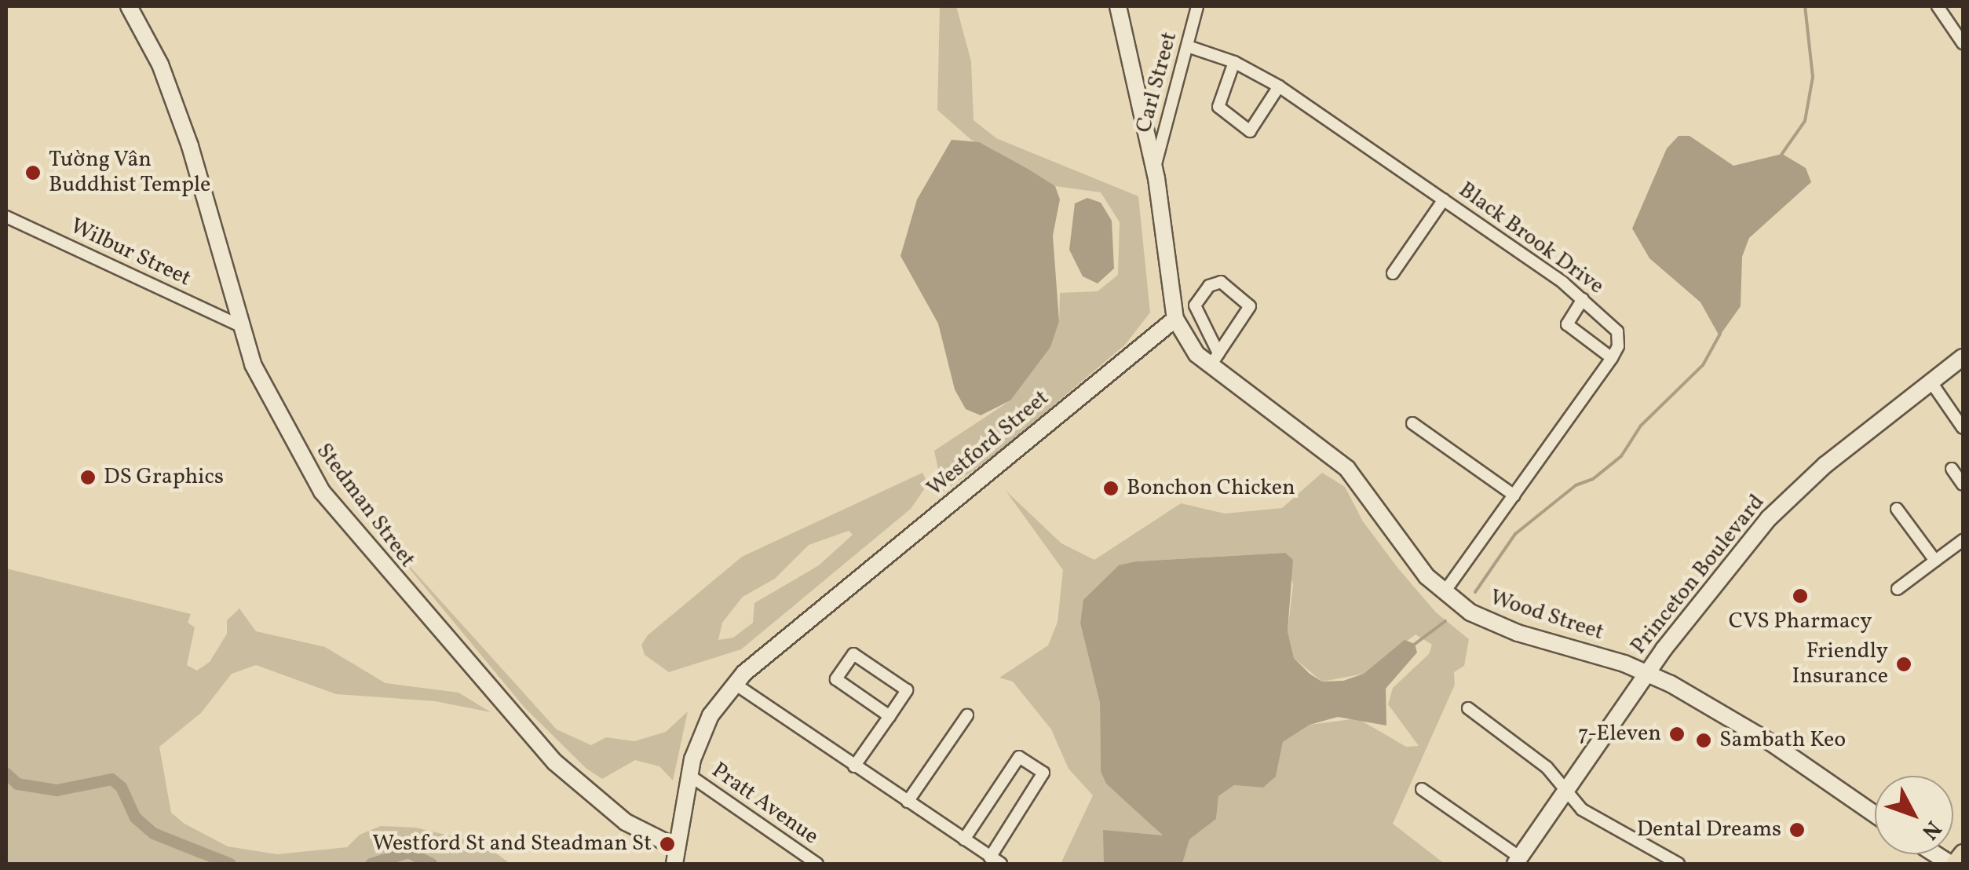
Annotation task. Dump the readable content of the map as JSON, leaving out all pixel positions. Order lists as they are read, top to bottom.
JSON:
{
  "streets": {
    "main road": [
      "Westford Street",
      "Stedman Street",
      "Princeton Boulevard",
      "Wood Street"
    ],
    "street": [
      "Carl Street",
      "Black Brook Drive",
      "Wilbur Street",
      "Pratt Avenue"
    ]
  },
  "crossings": [
    ["Carl Street", "Black Brook Drive"],
    ["Wilbur Street", "Stedman Street"],
    ["Westford Street", "Stedman Street"],
    ["Westford Street", "Wood Street"],
    ["Westford Street", "Pratt Avenue"],
    ["Princeton Boulevard", "Wood Street"]
  ],
  "places": [
    "Tường Vân Buddhist Temple",
    "DS Graphics",
    "Bonchon Chicken",
    "CVS Pharmacy",
    "Friendly Insurance",
    "7-Eleven",
    "Sambath Keo",
    "Dental Dreams",
    "Westford St and Steadman St"
  ],
  "north": "bottom right"
}
